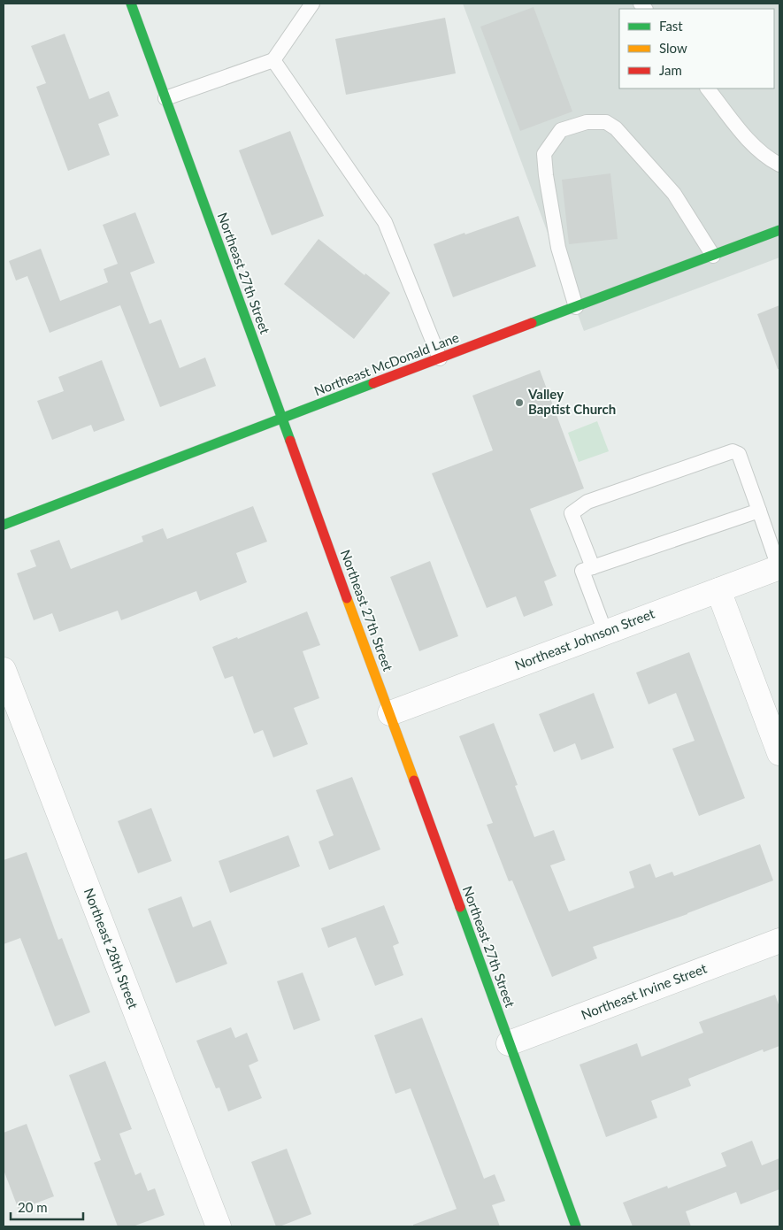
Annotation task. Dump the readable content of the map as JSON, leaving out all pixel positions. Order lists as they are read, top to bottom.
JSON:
{
  "streets": {
    "street": [
      "Northeast 27th Street",
      "Northeast McDonald Lane",
      "Northeast Johnson Street",
      "Northeast 28th Street",
      "Northeast Irvine Street"
    ]
  },
  "crossings": [
    ["Northeast 27th Street", "Northeast McDonald Lane"],
    ["Northeast 27th Street", "Northeast Johnson Street"],
    ["Northeast 27th Street", "Northeast Irvine Street"]
  ],
  "places": ["Valley Baptist Church"],
  "legend": ["Fast", "Slow", "Jam"],
  "scale_bar": "20 m"
}
